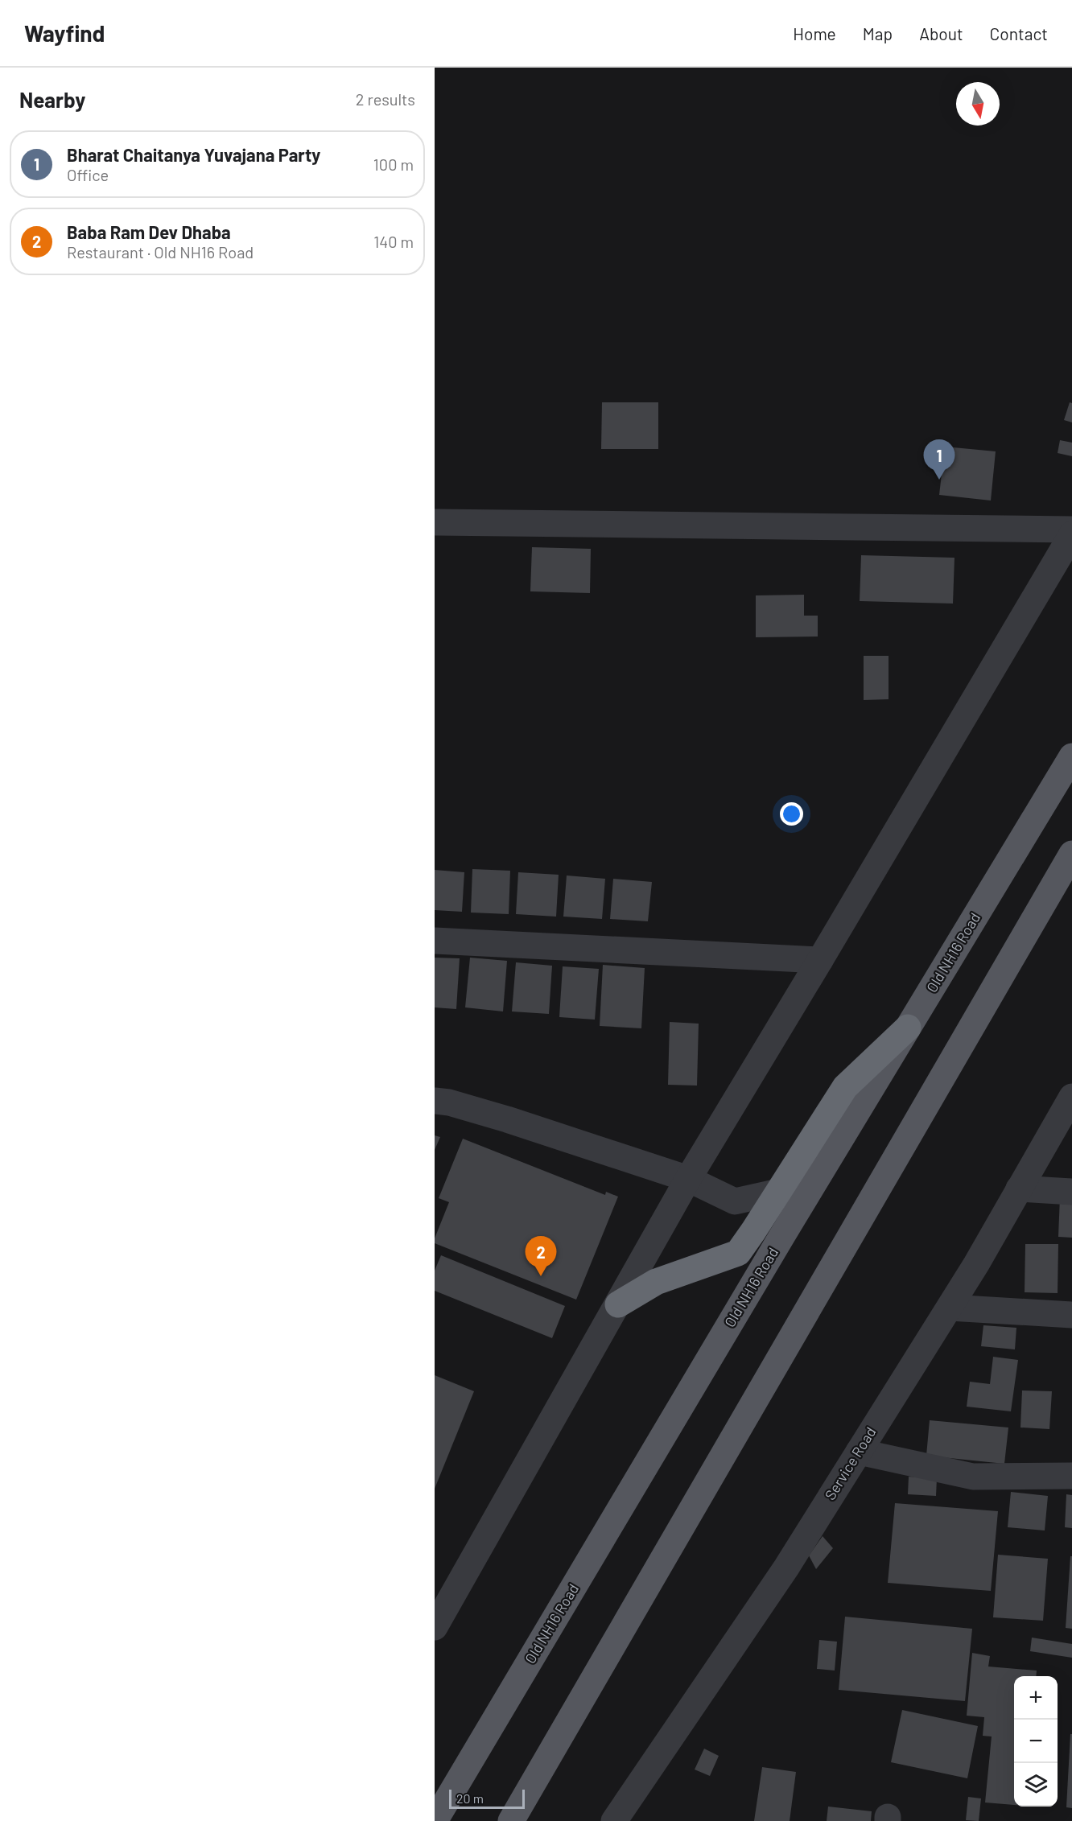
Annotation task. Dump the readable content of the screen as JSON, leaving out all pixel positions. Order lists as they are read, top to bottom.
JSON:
{
  "streets": {
    "main road": ["Old NH16 Road"],
    "street": ["Service Road"]
  },
  "scale_bar": "20 m",
  "north": "bottom",
  "page": {
    "header": "Wayfind",
    "nav": [
      "Home",
      "Map",
      "About",
      "Contact"
    ],
    "heading": ["Nearby", "2 results"],
    "list": [
      {
        "mark": "1",
        "name": "Bharat Chaitanya Yuvajana Party",
        "note": "Office",
        "value": "100 m"
      },
      {
        "mark": "2",
        "name": "Baba Ram Dev Dhaba",
        "note": "Restaurant · Old NH16 Road",
        "value": "140 m"
      }
    ],
    "pins": ["1", "2"],
    "map_buttons": ["+", "−"],
    "scale": "20 m"
  }
}
